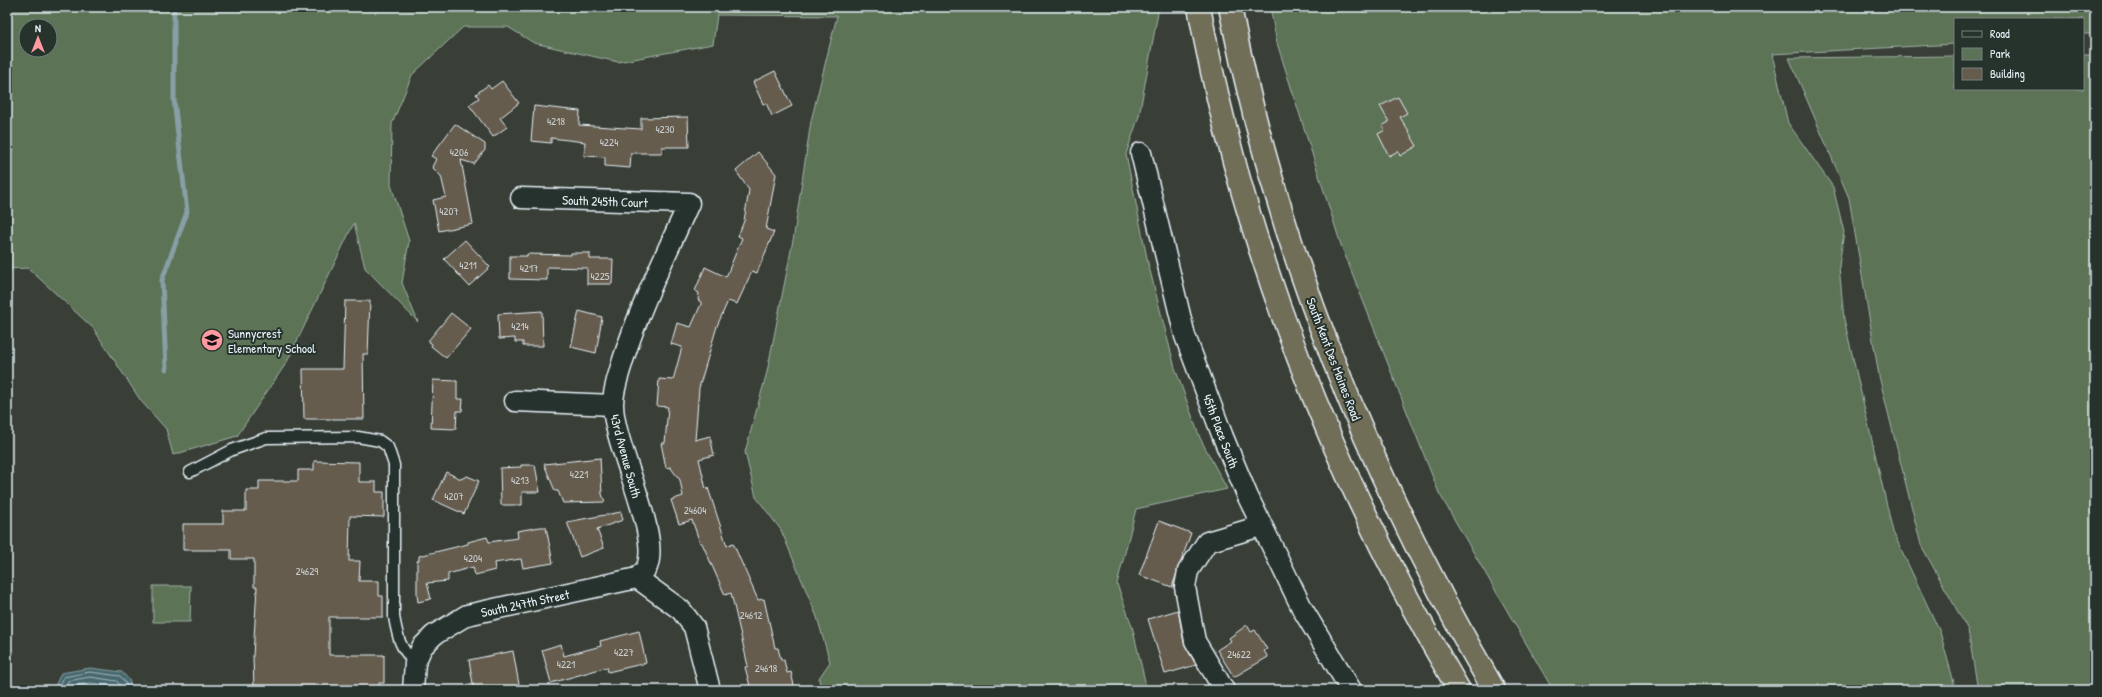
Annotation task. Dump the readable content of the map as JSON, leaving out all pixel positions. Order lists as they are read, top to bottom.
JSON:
{
  "streets": {
    "highway": ["South Kent Des Moines Road"],
    "street": [
      "South 245th Court",
      "45th Place South",
      "43rd Avenue South",
      "South 247th Street"
    ]
  },
  "crossings": [
    ["South 245th Court", "43rd Avenue South"],
    ["43rd Avenue South", "South 247th Street"]
  ],
  "places": {
    "school or university": ["Sunnycrest Elementary School"]
  },
  "house_numbers": [
    "4218",
    "4230",
    "4224",
    "4206",
    "4207",
    "4211",
    "4217",
    "4225",
    "4214",
    "4221",
    "4213",
    "4207",
    "24604",
    "4204",
    "24629",
    "24612",
    "4227",
    "24622",
    "4221",
    "24618"
  ],
  "legend": ["Road", "Park", "Building"],
  "north": "top"
}
